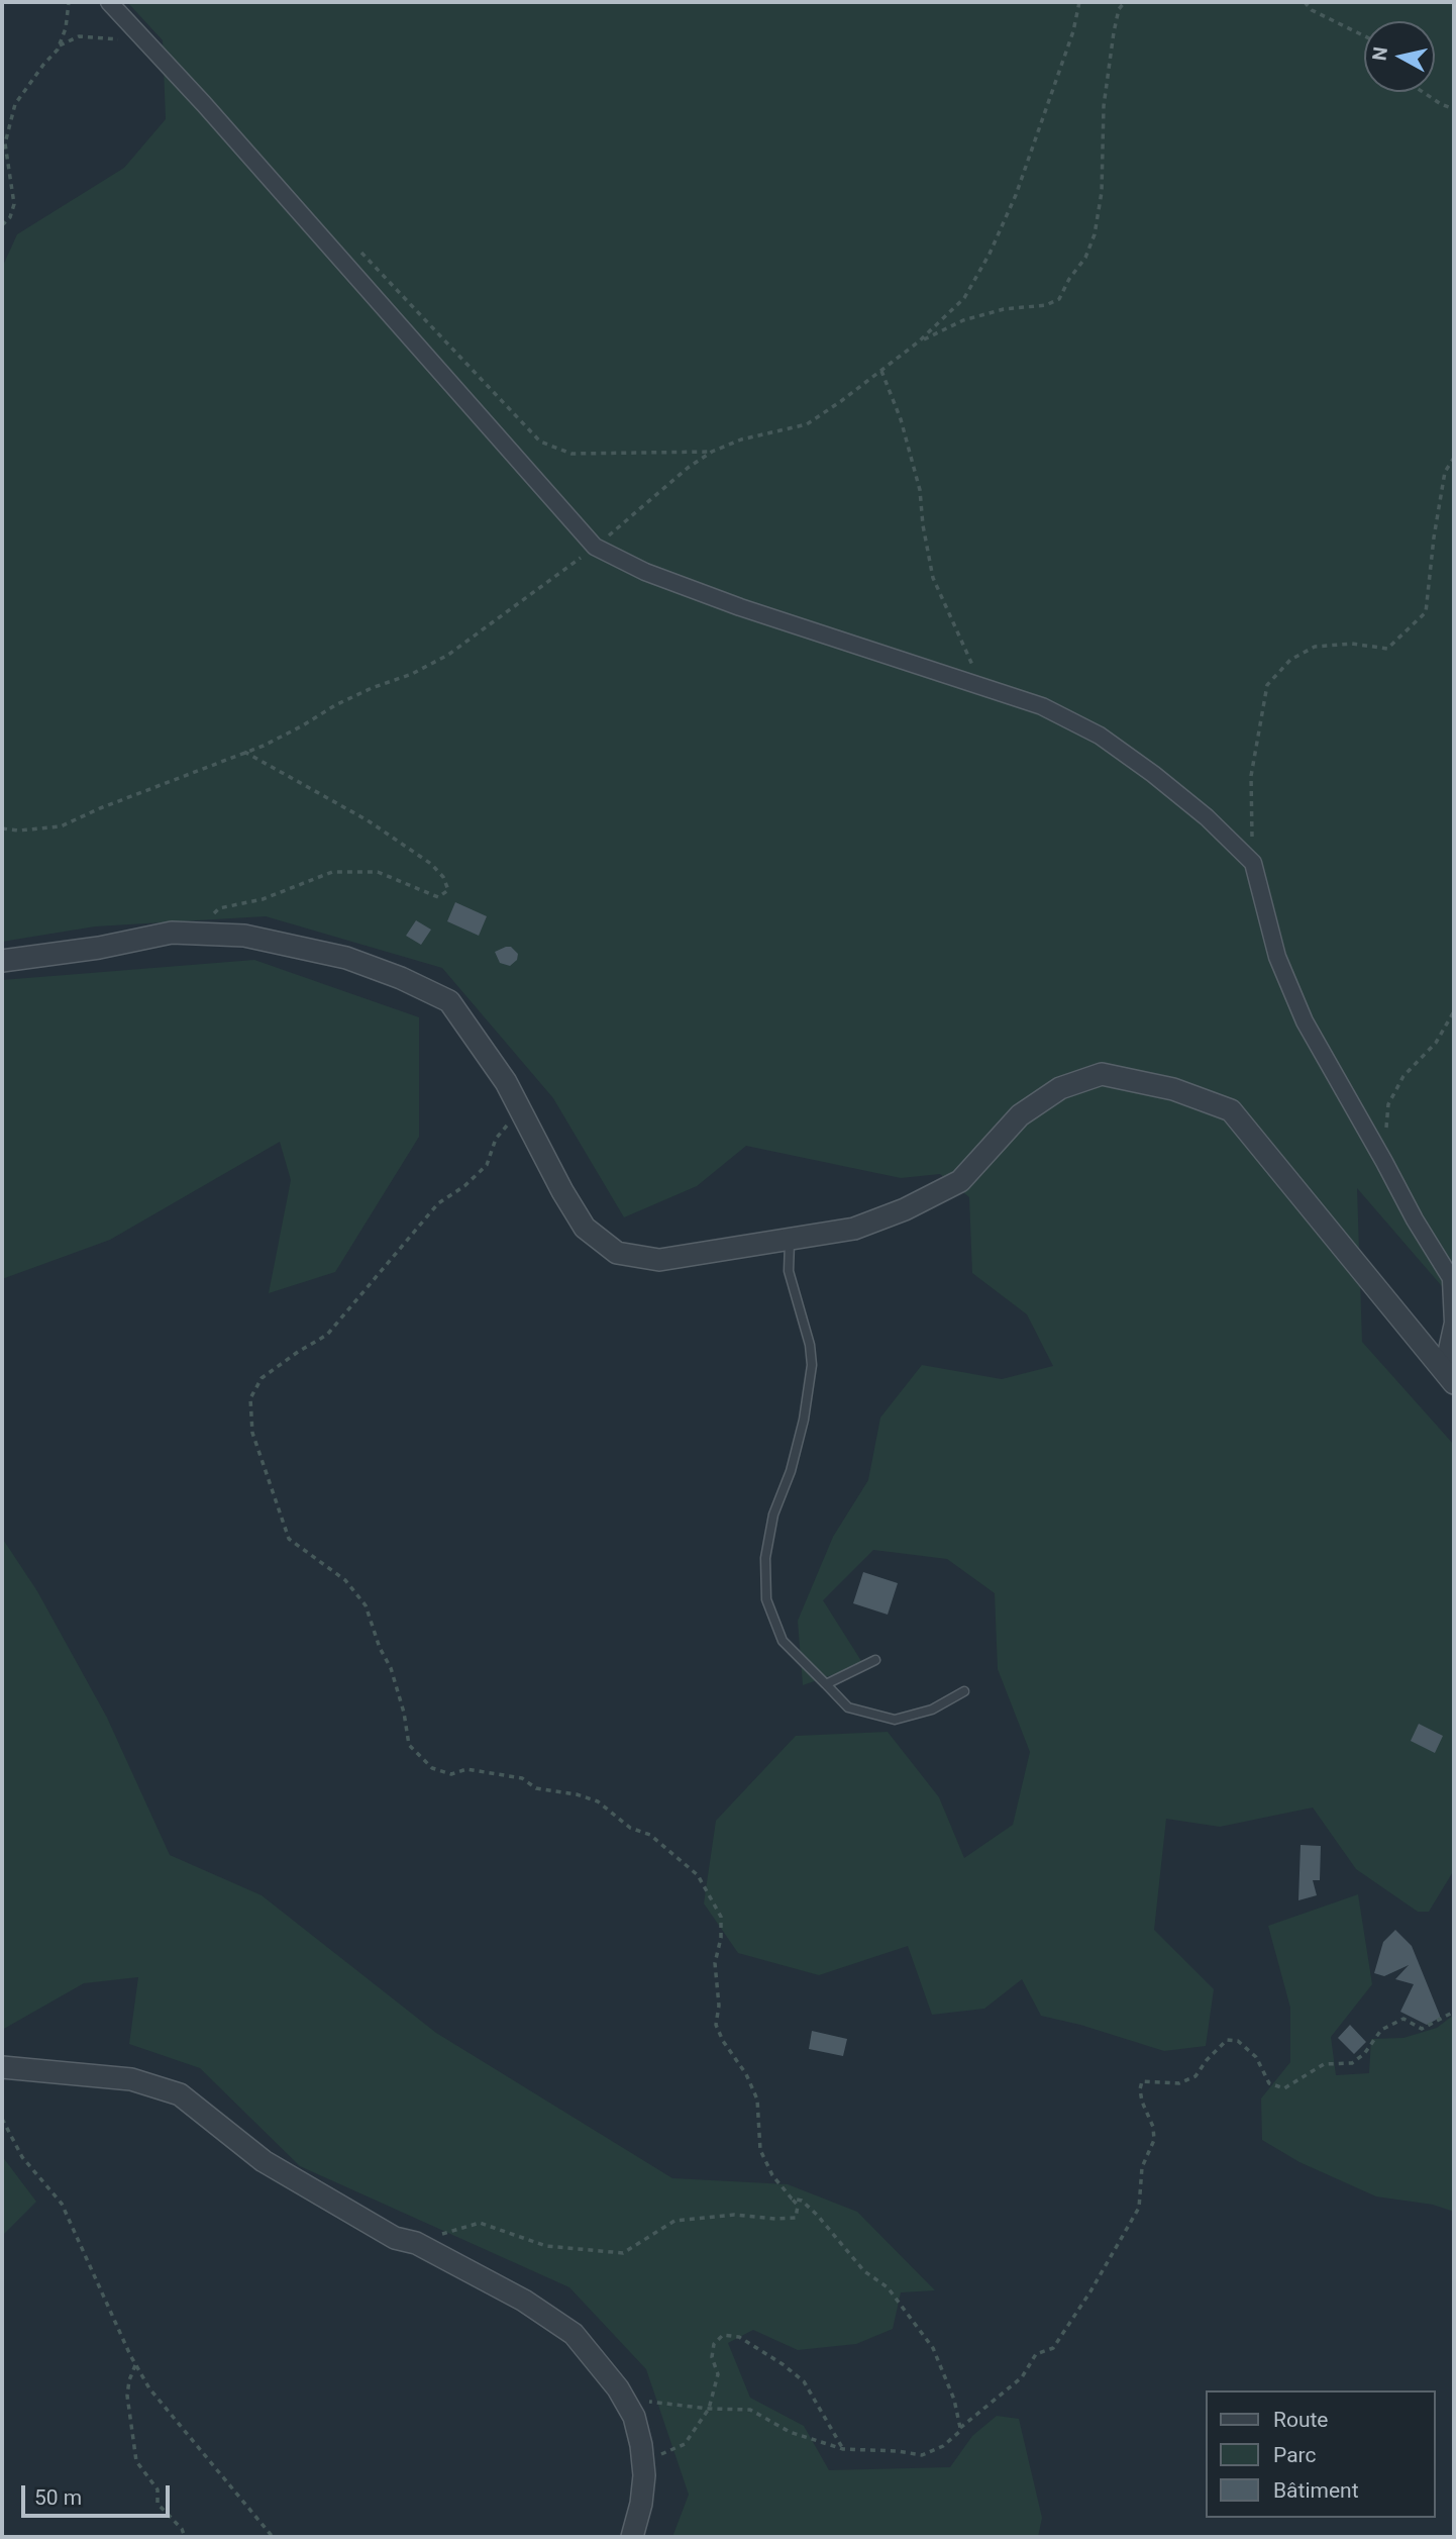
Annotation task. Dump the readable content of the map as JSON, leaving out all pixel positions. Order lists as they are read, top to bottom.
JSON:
{
  "legend": ["Route", "Parc", "Bâtiment"],
  "scale_bar": "50 m",
  "north": "left"
}
